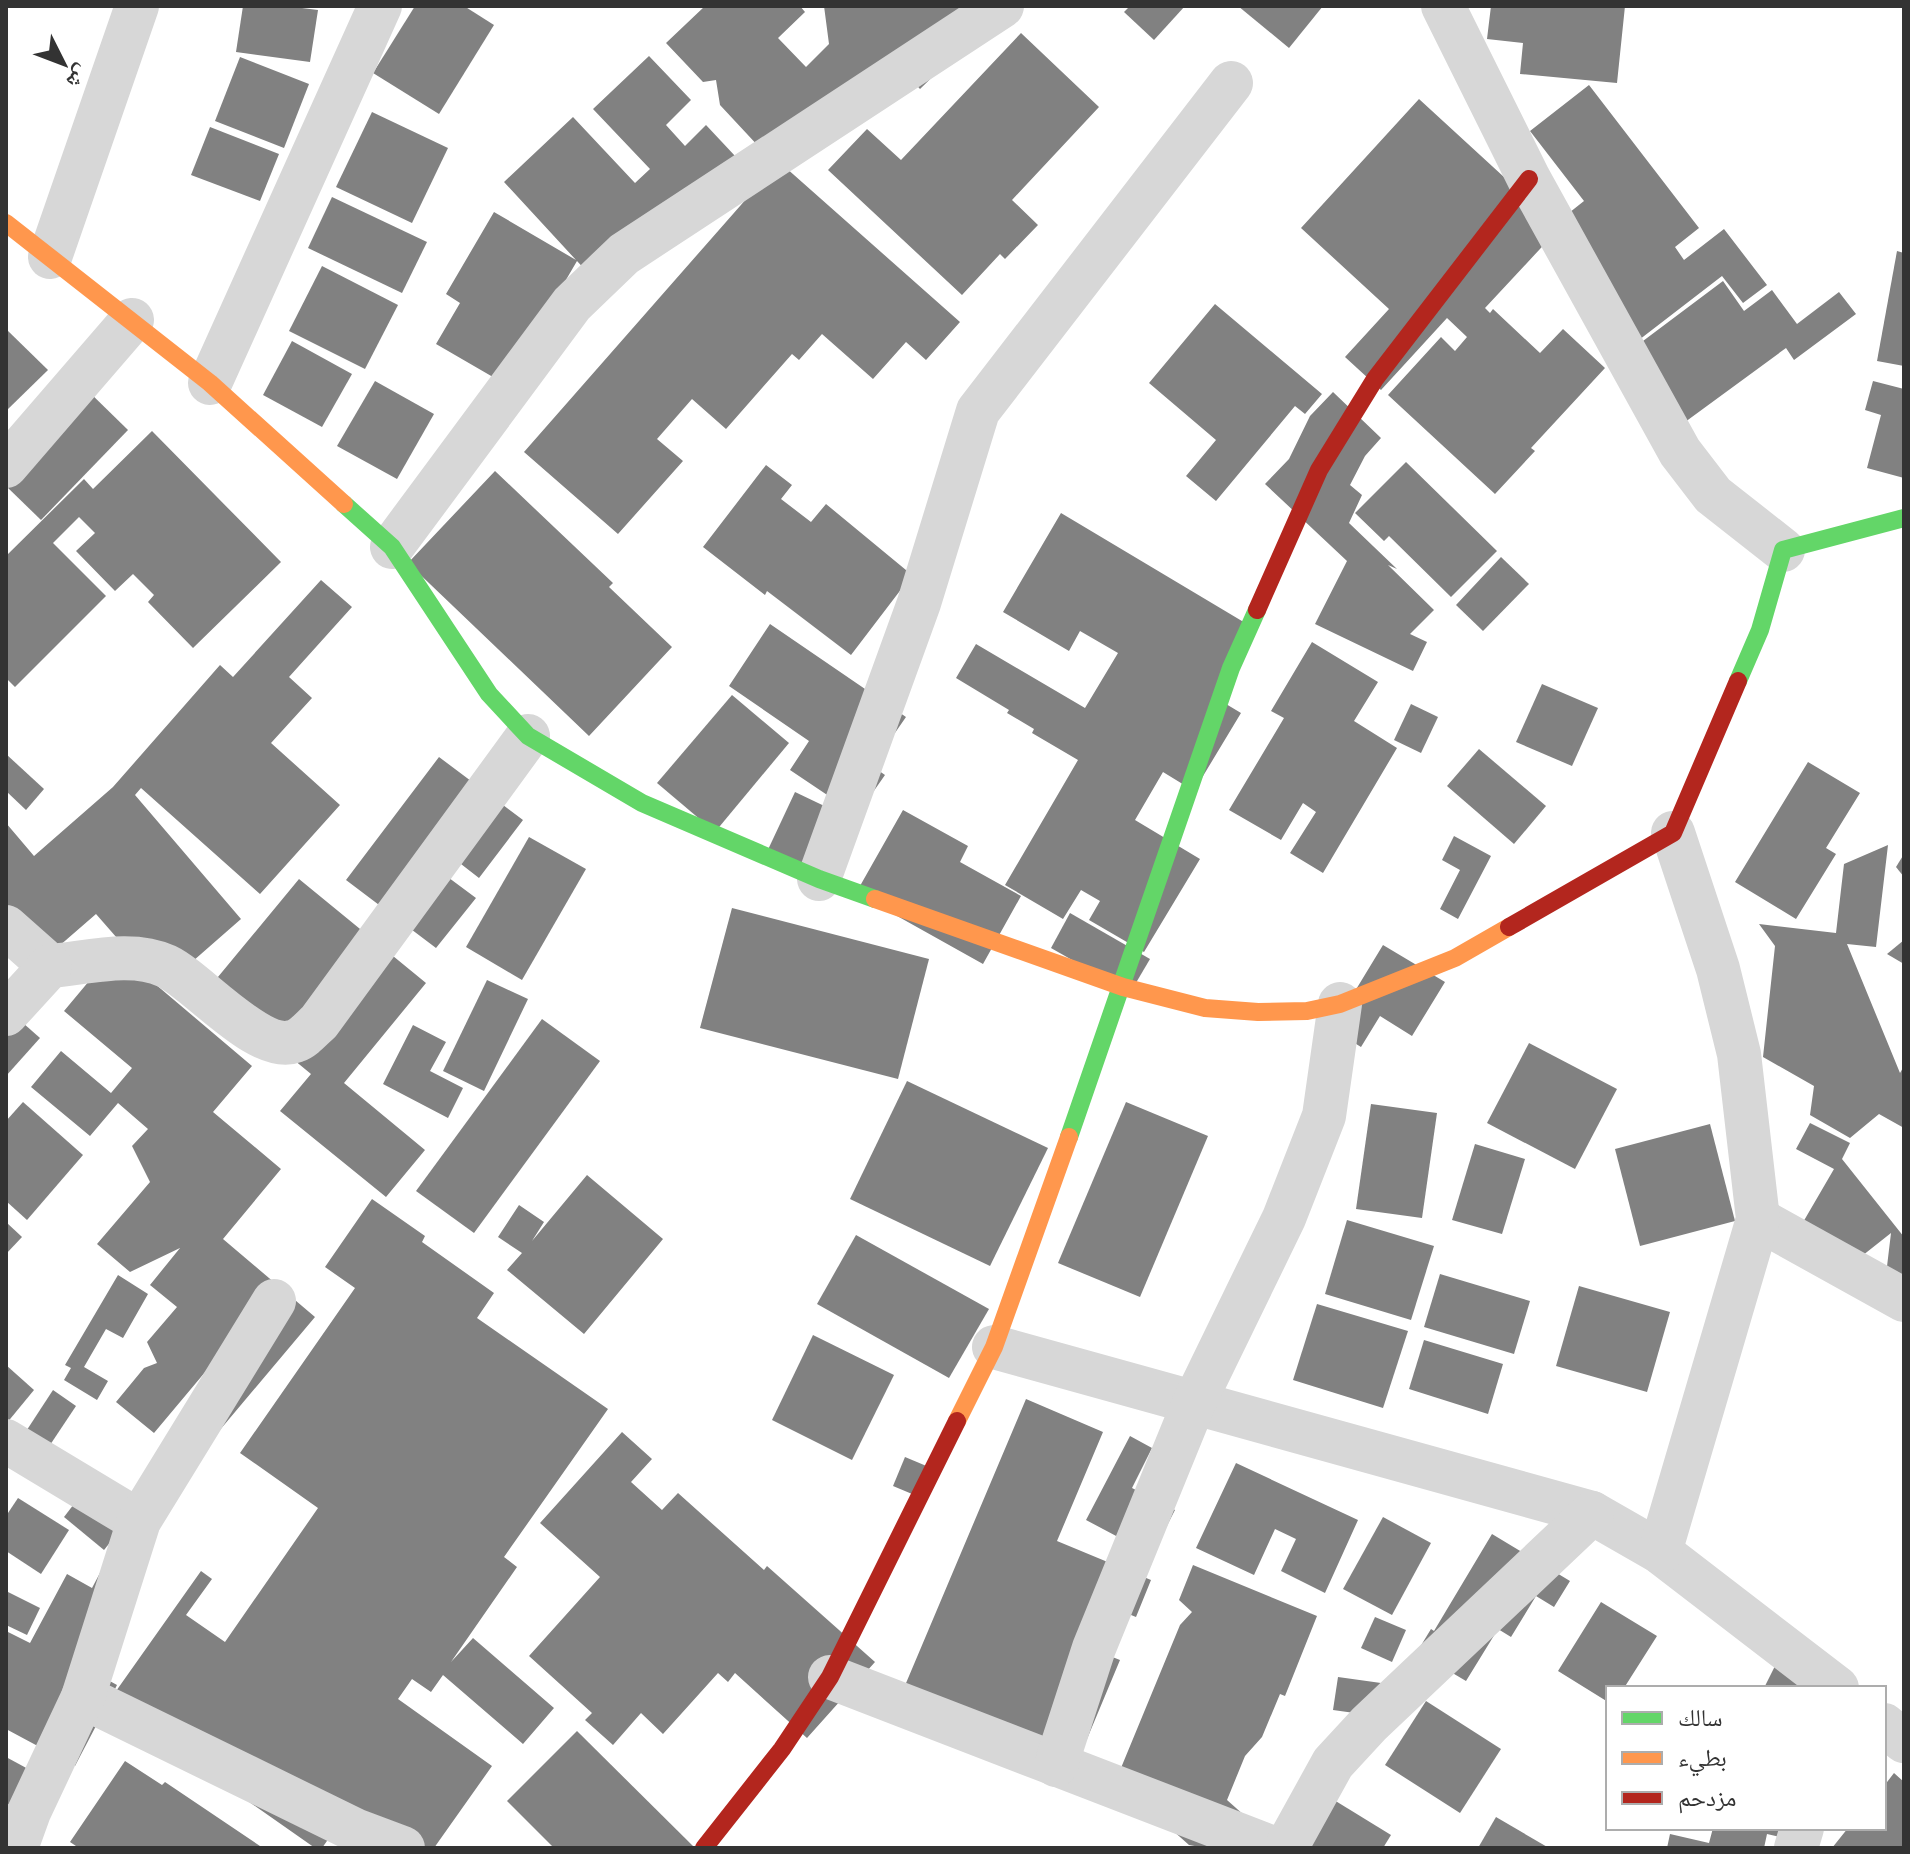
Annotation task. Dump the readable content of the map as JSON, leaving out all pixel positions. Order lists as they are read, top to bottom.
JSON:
{
  "legend": ["سالك", "بطيء", "مزدحم"],
  "north": "bottom right"
}
